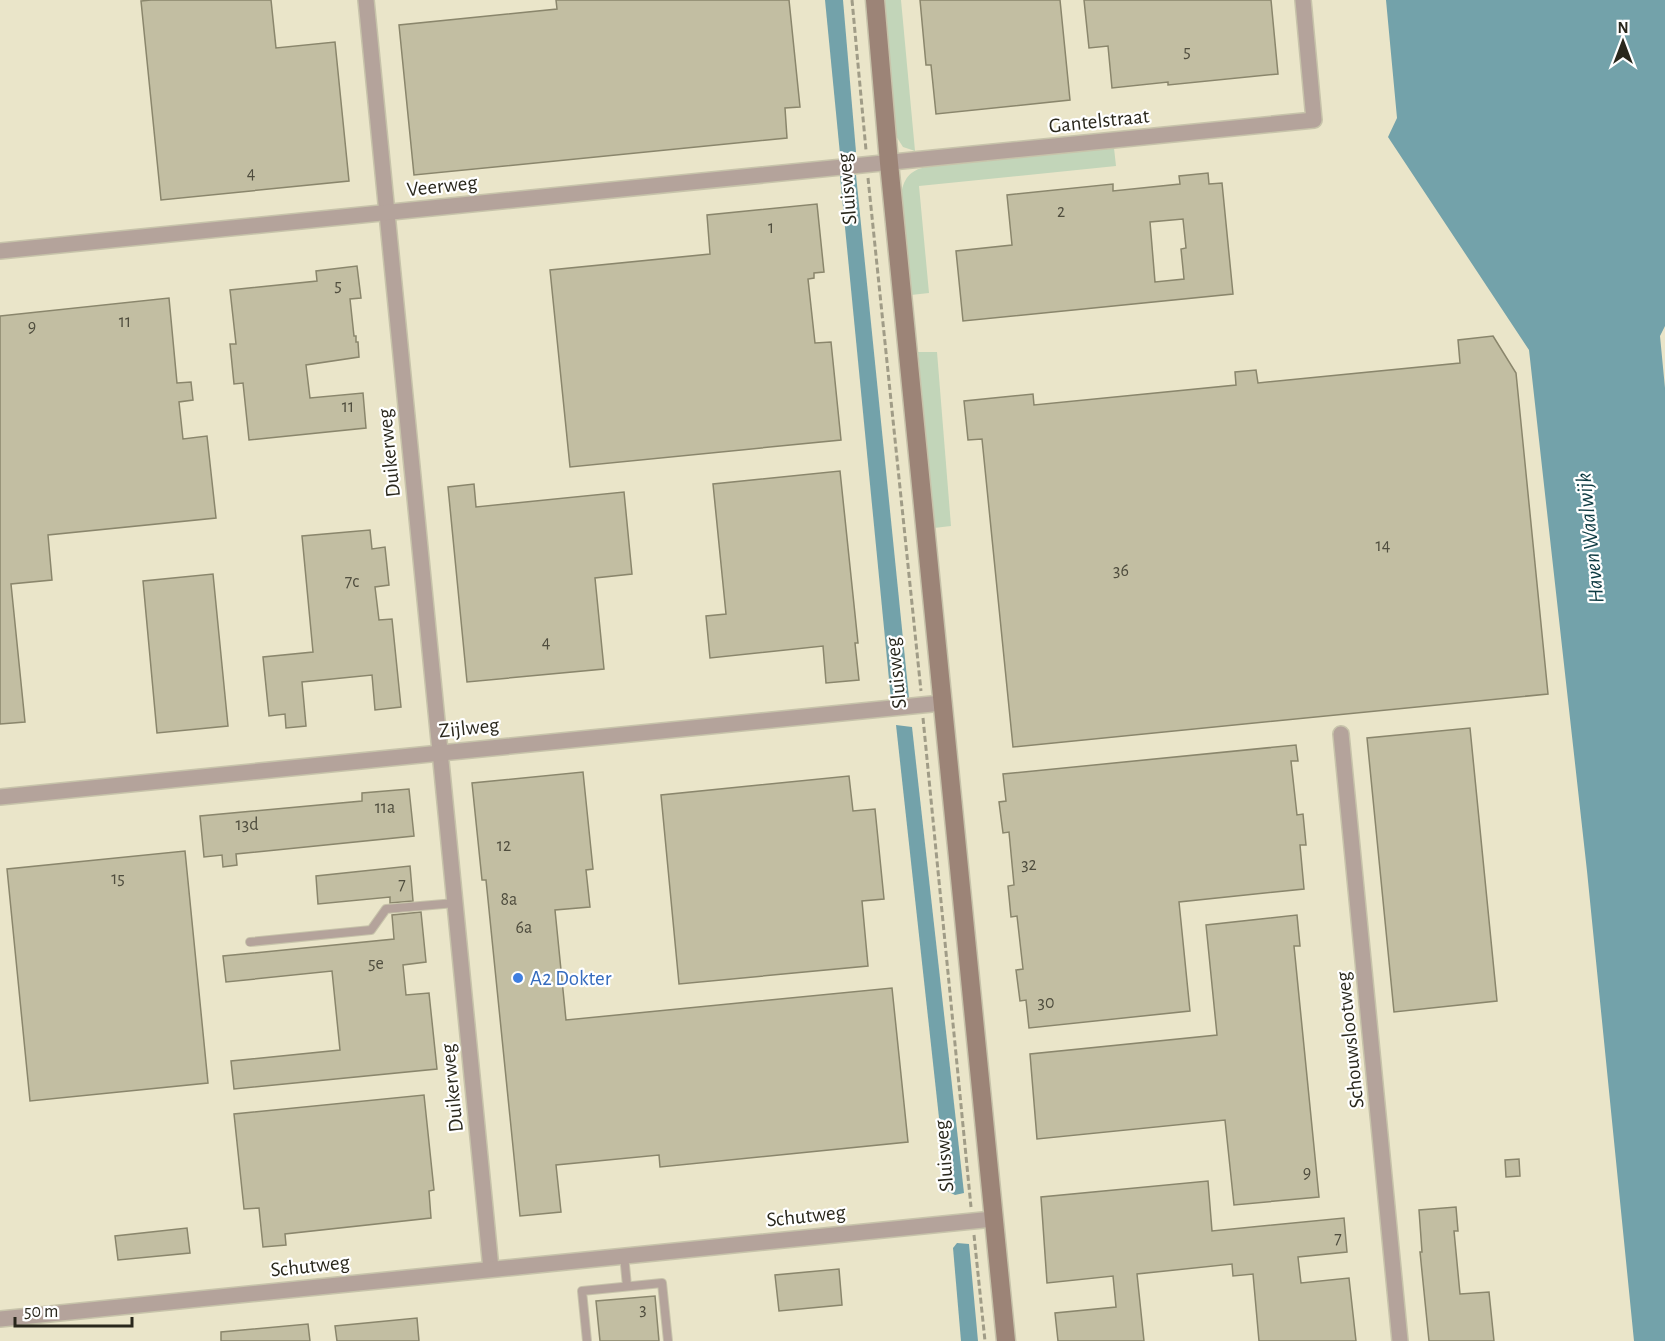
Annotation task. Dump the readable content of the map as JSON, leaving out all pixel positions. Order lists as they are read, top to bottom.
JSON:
{
  "streets": {
    "street": [
      "Gantelstraat",
      "Veerweg",
      "Sluisweg",
      "Duikerweg",
      "Zijlweg",
      "Schouwslootweg",
      "Schutweg"
    ]
  },
  "crossings": [
    ["Gantelstraat", "Veerweg"],
    ["Gantelstraat", "Sluisweg"],
    ["Veerweg", "Sluisweg"],
    ["Veerweg", "Duikerweg"],
    ["Sluisweg", "Zijlweg"],
    ["Sluisweg", "Schutweg"],
    ["Duikerweg", "Zijlweg"],
    ["Duikerweg", "Schutweg"]
  ],
  "water": ["Haven Waalwijk"],
  "places": ["A2 Dokter"],
  "house_numbers": [
    "5",
    "4",
    "2",
    "1",
    "5",
    "11",
    "9",
    "11",
    "14",
    "36",
    "7c",
    "4",
    "11a",
    "13d",
    "12",
    "32",
    "15",
    "7",
    "8a",
    "6a",
    "5e",
    "30",
    "9",
    "7",
    "3"
  ],
  "scale_bar": "50 m",
  "north": "top"
}
